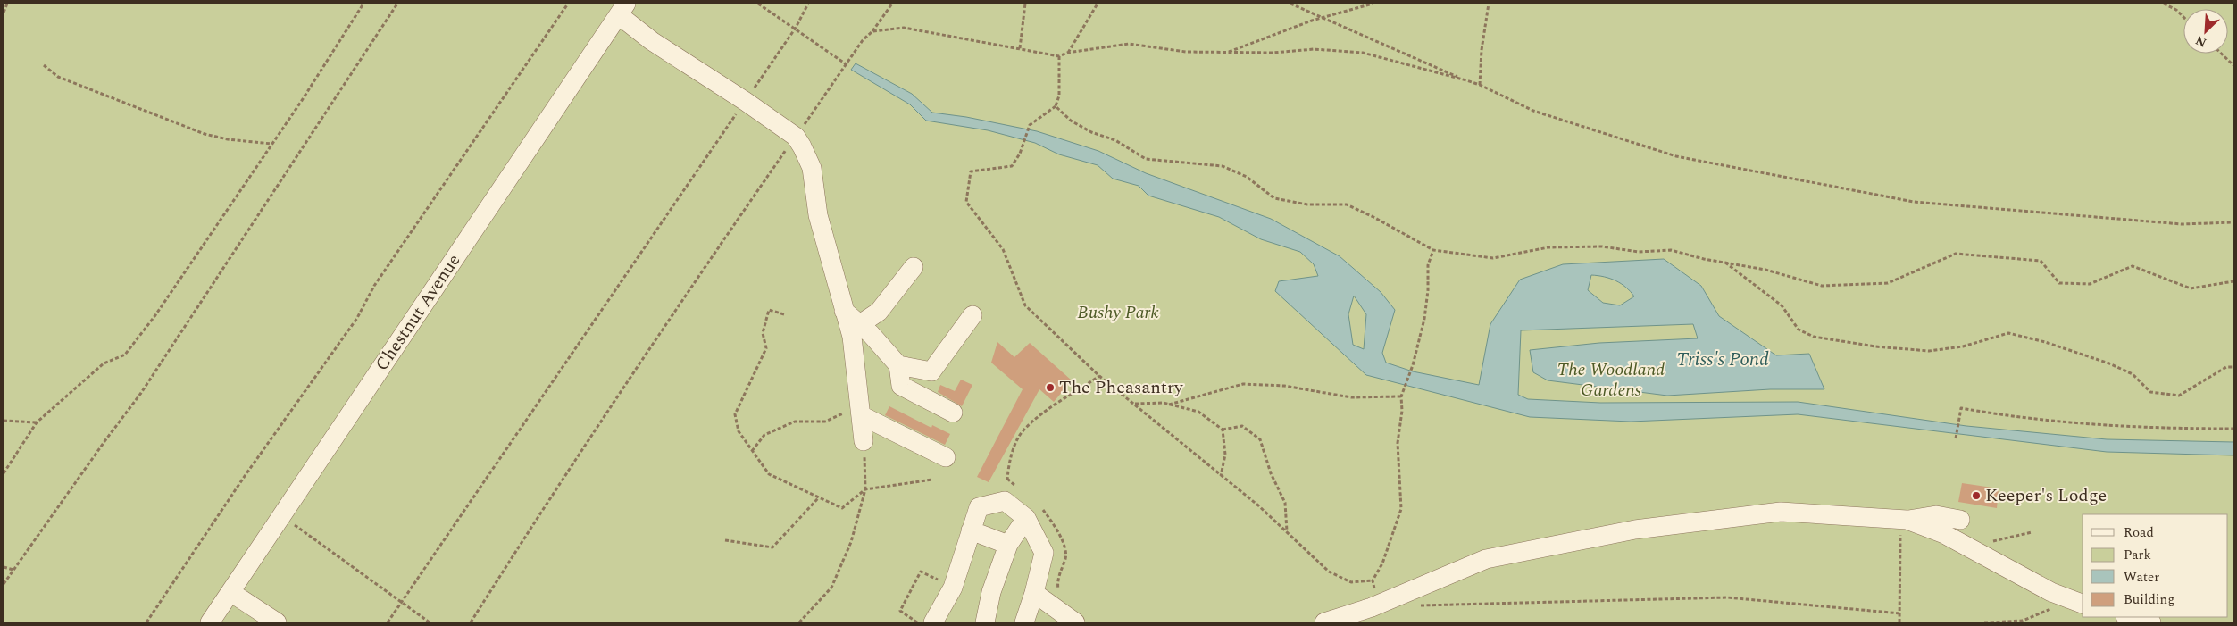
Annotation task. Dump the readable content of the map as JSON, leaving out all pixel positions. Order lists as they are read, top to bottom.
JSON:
{
  "streets": {
    "street": ["Chestnut Avenue"]
  },
  "water": ["Triss's Pond"],
  "parks": ["Bushy Park", "The Woodland Gardens"],
  "places": ["The Pheasantry", "Keeper's Lodge"],
  "legend": [
    "Road",
    "Park",
    "Water",
    "Building"
  ],
  "north": "bottom left"
}
